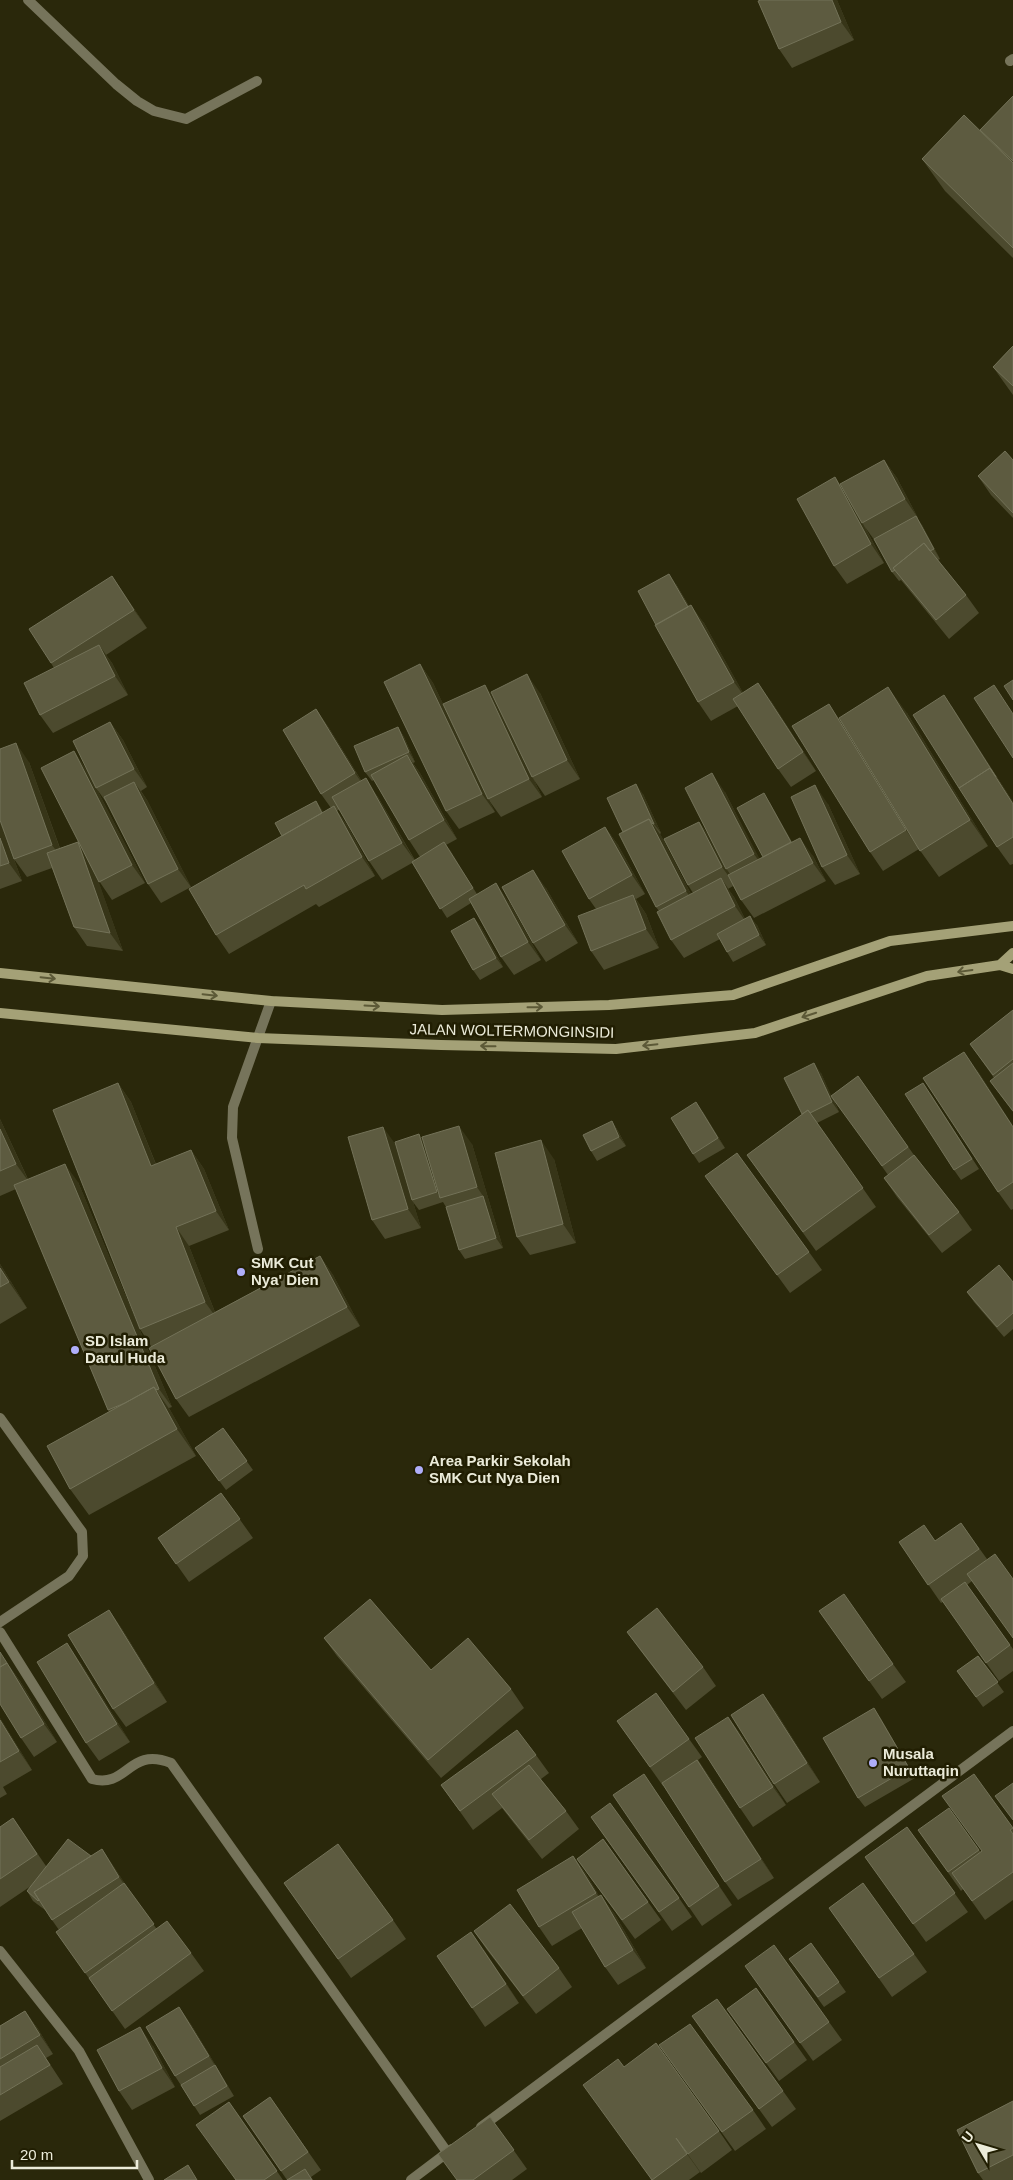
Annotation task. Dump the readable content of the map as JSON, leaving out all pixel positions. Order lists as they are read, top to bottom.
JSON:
{
  "streets": {
    "main road": ["JALAN WOLTERMONGINSIDI"]
  },
  "places": [
    "SMK Cut Nya' Dien",
    "SD Islam Darul Huda",
    "Area Parkir Sekolah SMK Cut Nya Dien",
    "Musala Nuruttaqin"
  ],
  "scale_bar": "20 m",
  "north": "top left"
}
